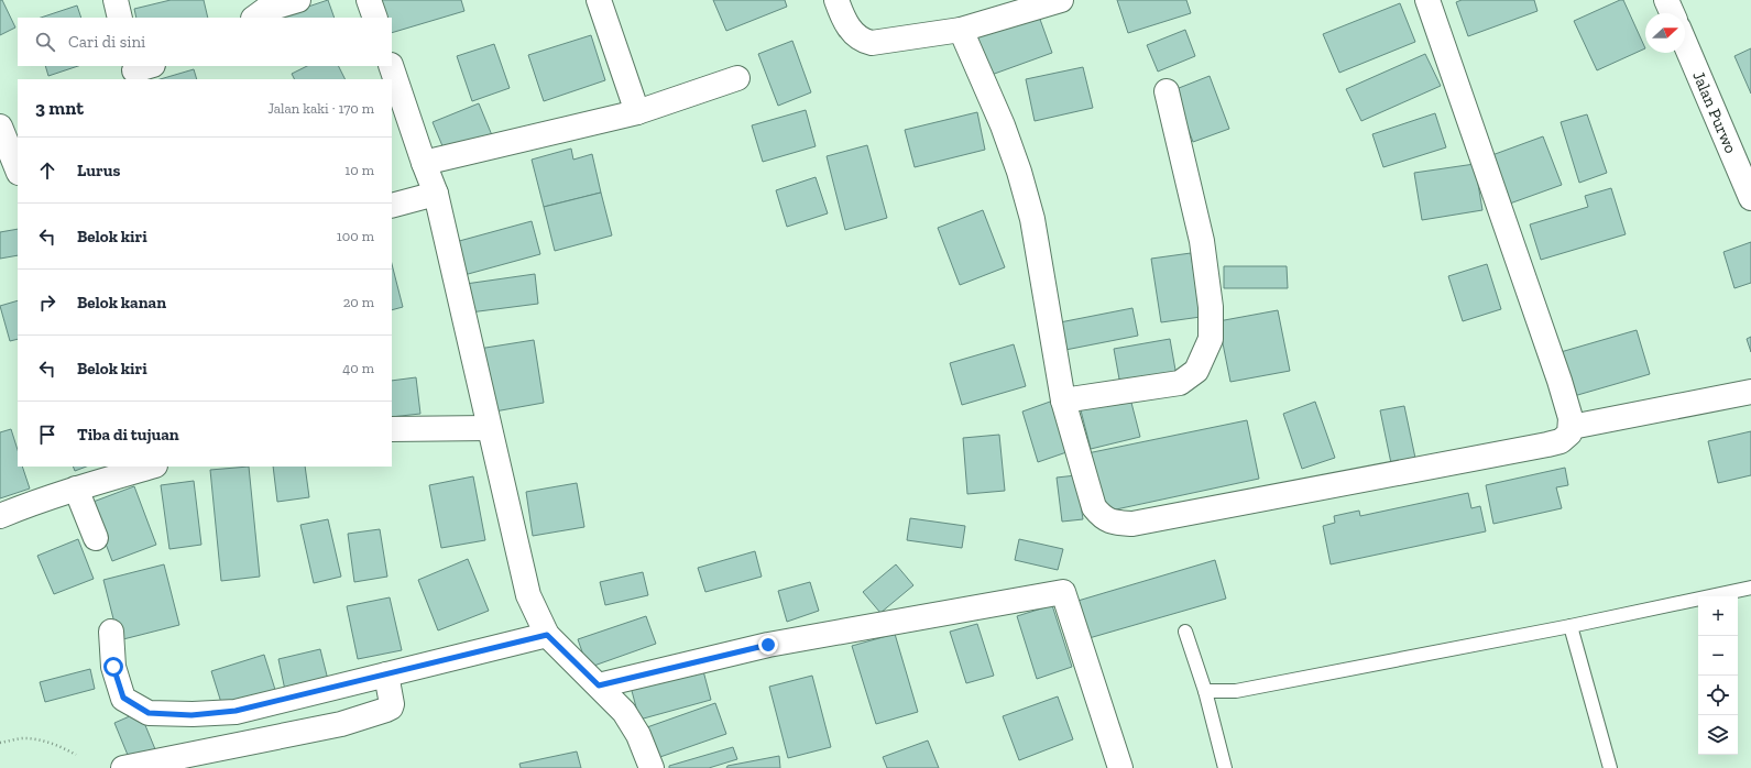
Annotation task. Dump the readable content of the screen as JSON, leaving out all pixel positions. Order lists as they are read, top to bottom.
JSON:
{
  "streets": {
    "street": ["Jalan Purwo"]
  },
  "north": "right",
  "page": {
    "search": "Cari di sini",
    "heading": ["3 mnt", "Jalan kaki · 170 m"],
    "list": [
      ["Lurus", "10 m"],
      ["Belok kiri", "100 m"],
      ["Belok kanan", "20 m"],
      ["Belok kiri", "40 m"],
      "Tiba di tujuan"
    ],
    "map_buttons": ["+", "−"]
  }
}
